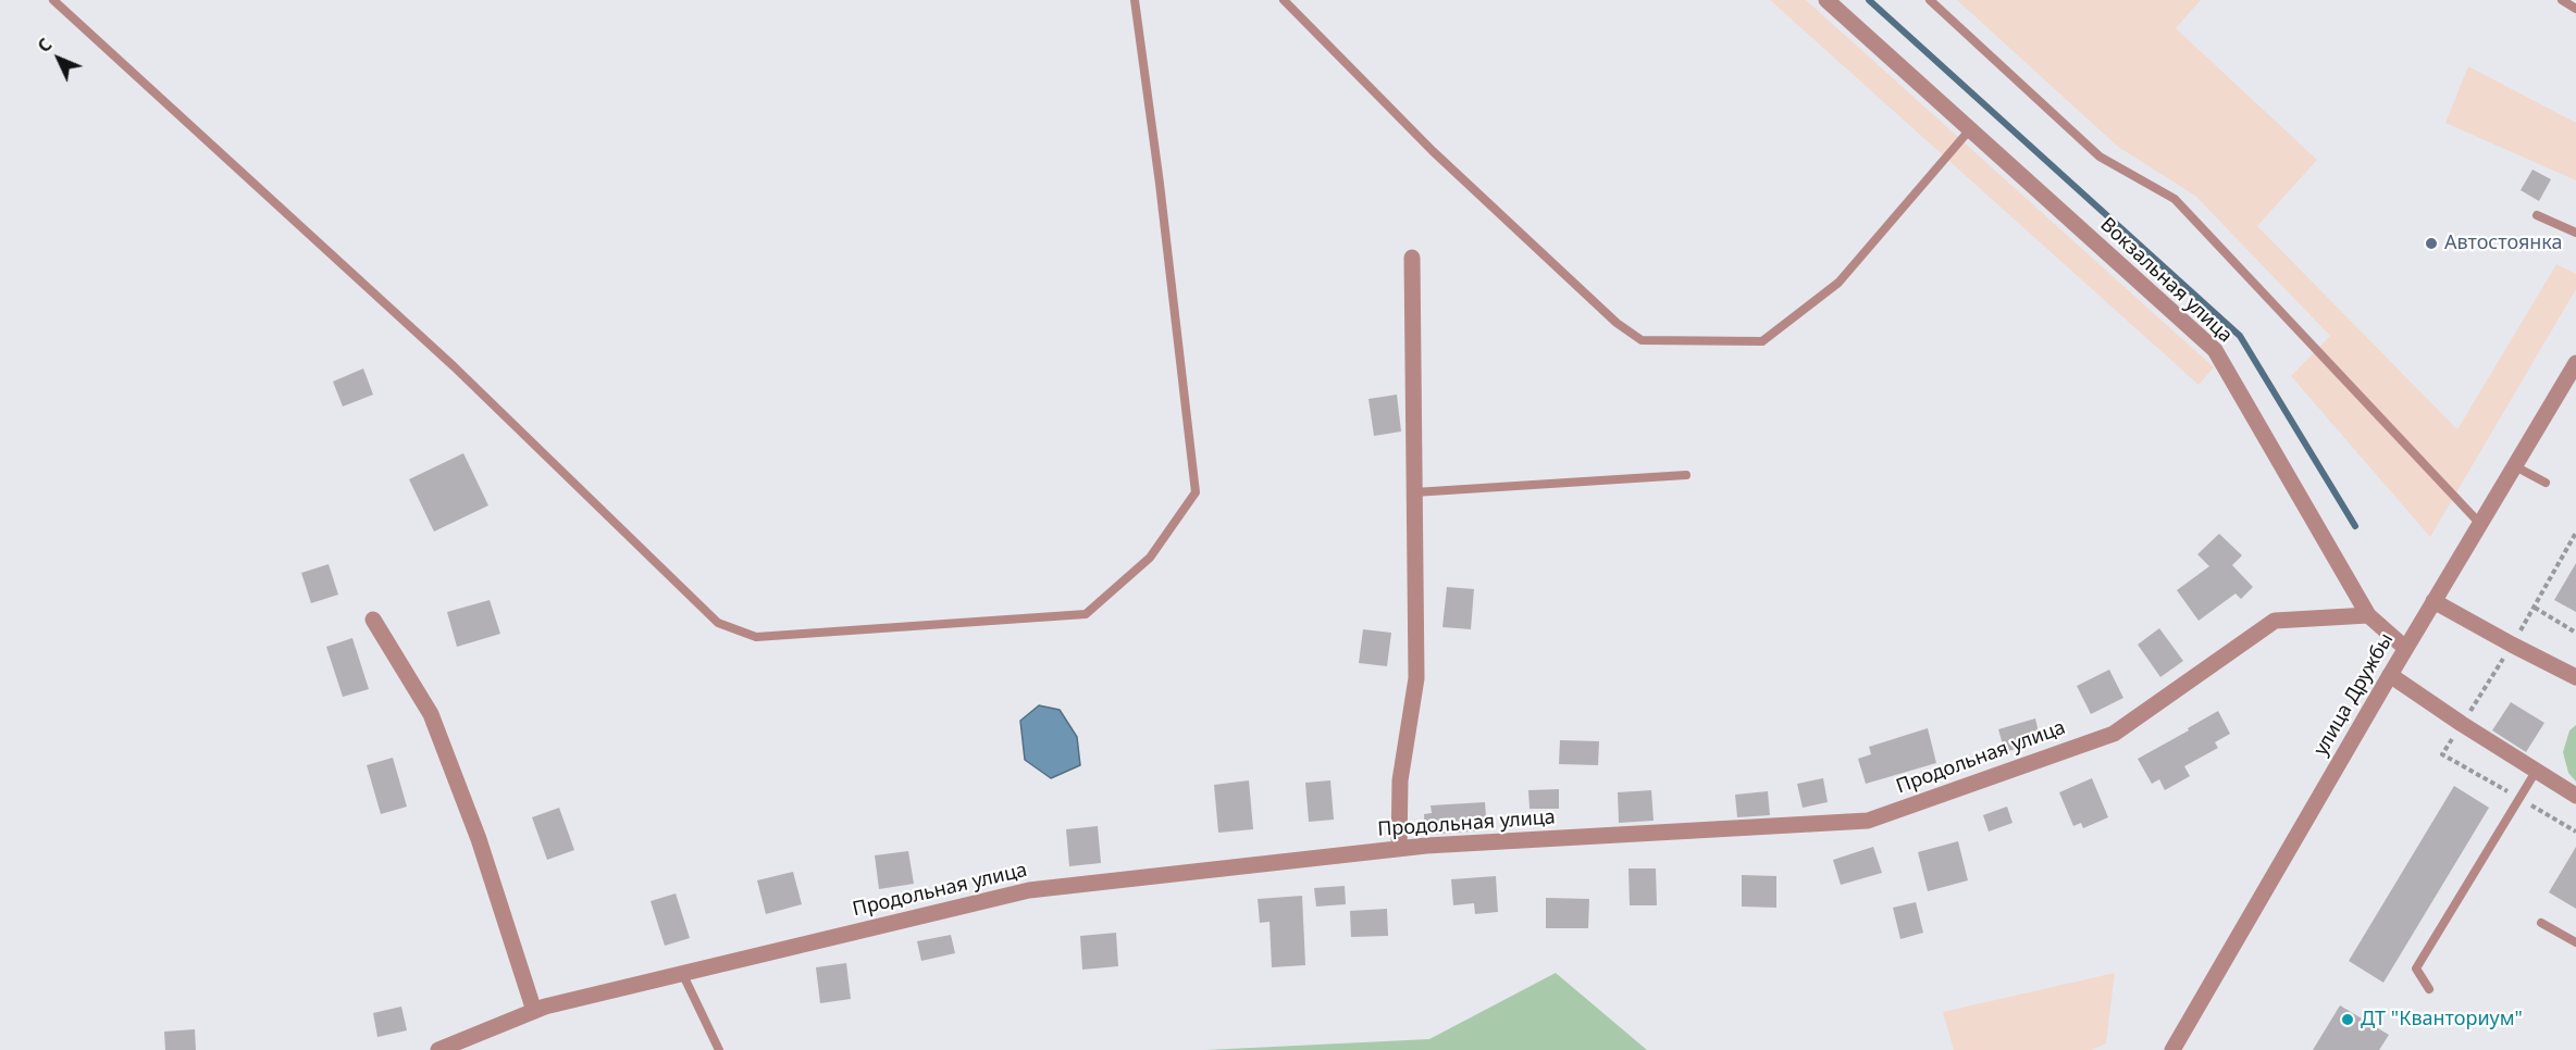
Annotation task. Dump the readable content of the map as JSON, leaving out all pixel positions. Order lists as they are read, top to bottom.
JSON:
{
  "streets": {
    "street": ["Вокзальная улица", "улица Дружбы", "Продольная улица"]
  },
  "crossings": [
    ["Вокзальная улица", "улица Дружбы"],
    ["Вокзальная улица", "Продольная улица"]
  ],
  "places": ["Автостоянка", "ДТ \"Кванториум\""],
  "north": "top left"
}
